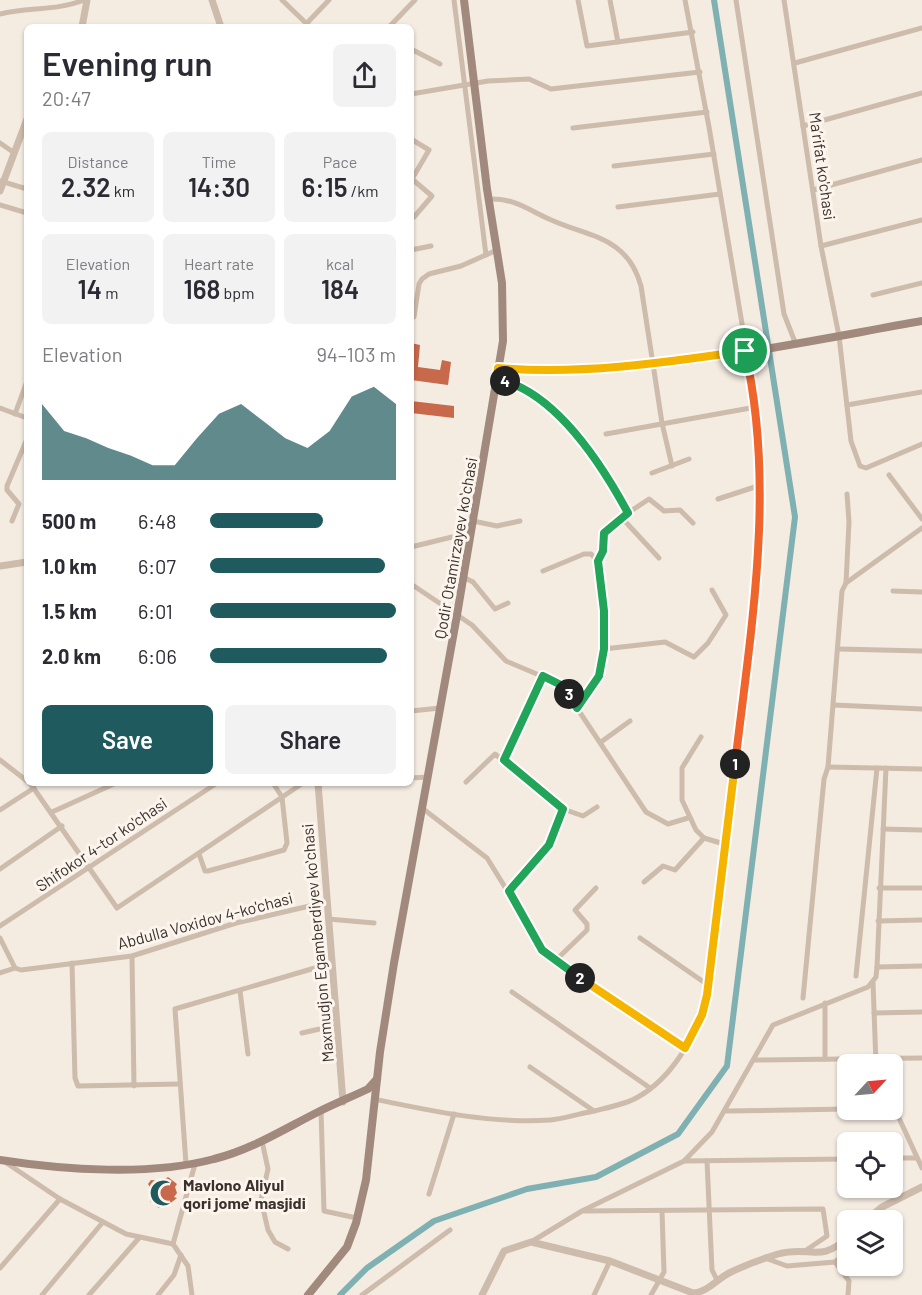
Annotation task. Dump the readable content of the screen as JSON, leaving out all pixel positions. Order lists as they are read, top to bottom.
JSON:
{
  "streets": {
    "main road": ["Qodir Otamirzayev koʻchasi"],
    "street": [
      "Maʼrifat ko'chasi",
      "Shifokor 4-tor ko'chasi",
      "Abdulla Voxidov 4-ko'chasi",
      "Maxmudjon Egamberdiyev koʻchasi"
    ]
  },
  "crossings": [
    ["Abdulla Voxidov 4-ko'chasi", "Maxmudjon Egamberdiyev koʻchasi"]
  ],
  "places": {
    "mosque": ["Mavlono Aliyul qori jome' masjidi"]
  },
  "north": "top right",
  "page": {
    "heading": ["Evening run", "20:47"],
    "stats": [
      ["Distance", "2.32 km"],
      ["Time", "14:30"],
      ["Pace", "6:15 /km"],
      ["Elevation", "14 m"],
      ["Heart rate", "168 bpm"],
      ["kcal", "184"]
    ],
    "chart": ["Elevation", "94–103 m"],
    "pins": [
      "4",
      "3",
      "1",
      "2"
    ],
    "list": [
      {
        "name": "500 m",
        "note": "6:48"
      },
      {
        "name": "1.0 km",
        "note": "6:07"
      },
      {
        "name": "1.5 km",
        "note": "6:01"
      },
      {
        "name": "2.0 km",
        "note": "6:06"
      }
    ],
    "buttons": ["Save", "Share"]
  }
}
